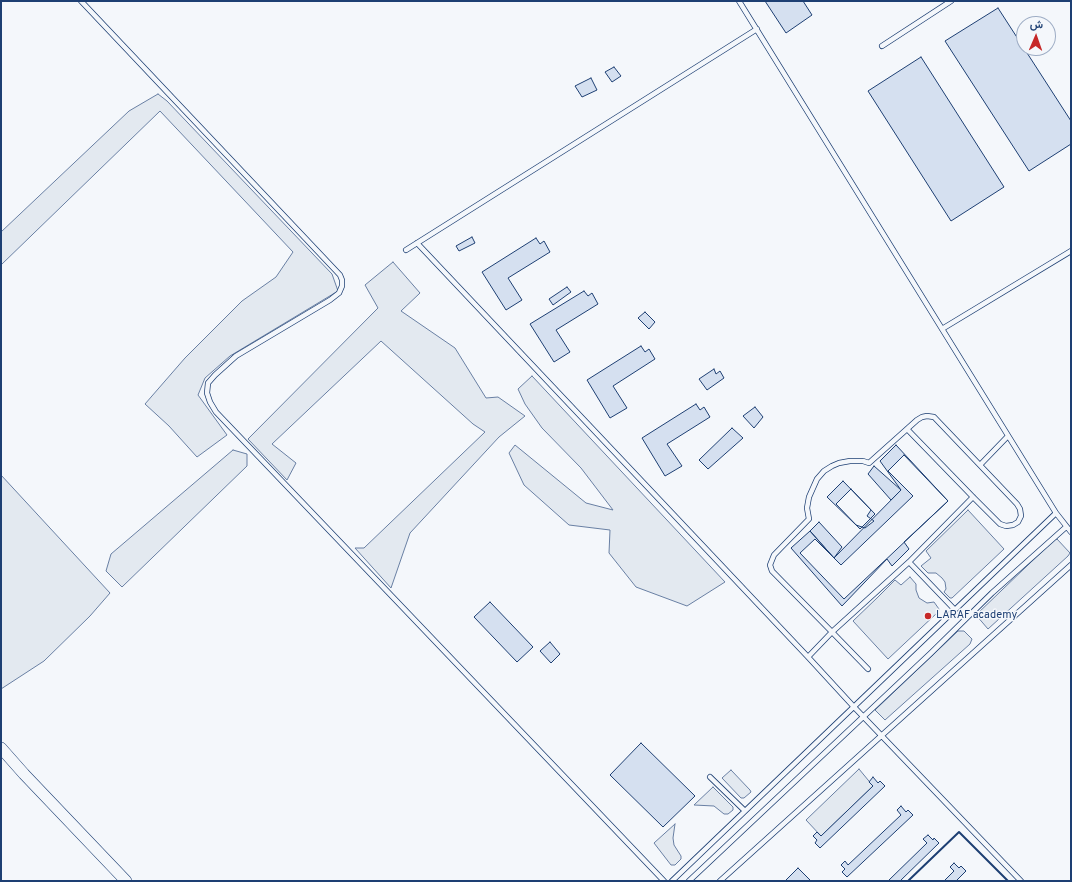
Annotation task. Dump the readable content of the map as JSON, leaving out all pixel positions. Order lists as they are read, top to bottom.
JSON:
{
  "places": ["LARAF academy"],
  "north": "top"
}
